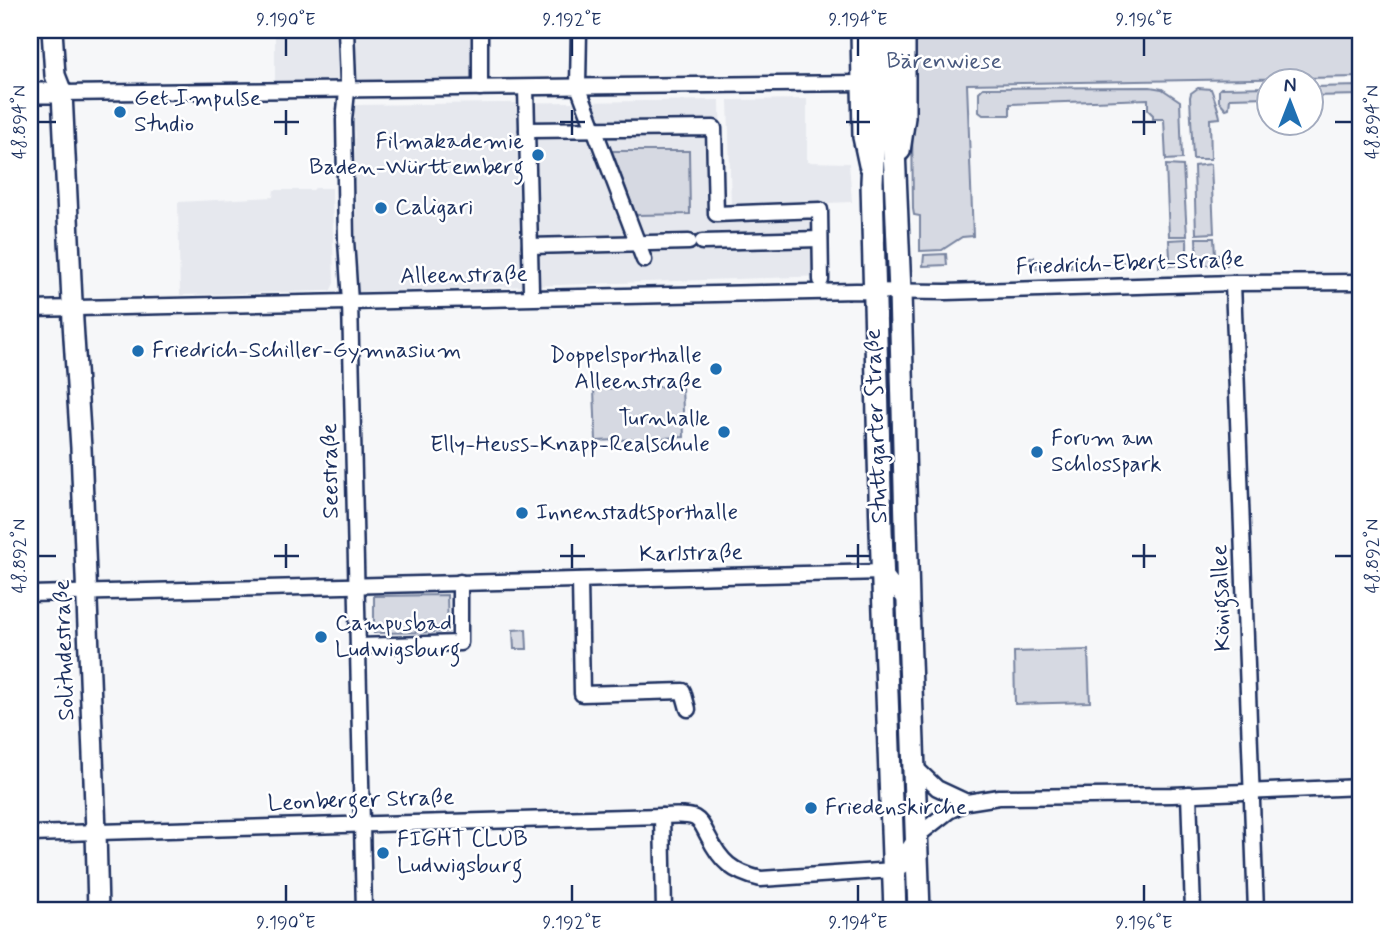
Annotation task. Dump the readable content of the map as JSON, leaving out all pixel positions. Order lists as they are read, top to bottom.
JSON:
{
  "streets": {
    "main road": ["Stuttgarter Straße"],
    "street": [
      "Friedrich-Ebert-Straße",
      "Alleenstraße",
      "Seestraße",
      "Karlstraße",
      "Königsallee",
      "Solitudestraße",
      "Leonberger Straße"
    ]
  },
  "crossings": [
    ["Friedrich-Ebert-Straße", "Alleenstraße"],
    ["Friedrich-Ebert-Straße", "Stuttgarter Straße"],
    ["Friedrich-Ebert-Straße", "Königsallee"],
    ["Alleenstraße", "Stuttgarter Straße"],
    ["Alleenstraße", "Seestraße"],
    ["Alleenstraße", "Solitudestraße"],
    ["Stuttgarter Straße", "Karlstraße"],
    ["Stuttgarter Straße", "Leonberger Straße"],
    ["Seestraße", "Karlstraße"],
    ["Seestraße", "Leonberger Straße"],
    ["Karlstraße", "Solitudestraße"],
    ["Solitudestraße", "Leonberger Straße"]
  ],
  "parks": ["Bärenwiese"],
  "places": [
    "Get Impulse Studio",
    "Filmakademie Baden-Württemberg",
    "Caligari",
    "Friedrich-Schiller-Gymnasium",
    "Doppelsporthalle Alleenstraße",
    "Turnhalle Elly-Heuss-Knapp-Realschule",
    "Forum am Schlosspark",
    "Innenstadtsporthalle",
    "Campusbad Ludwigsburg",
    "Friedenskirche",
    "FIGHT CLUB Ludwigsburg"
  ],
  "north": "top",
  "coordinates": [
    "9.190°E",
    "9.192°E",
    "9.194°E",
    "9.196°E",
    "48.894°N",
    "48.892°N"
  ]
}
